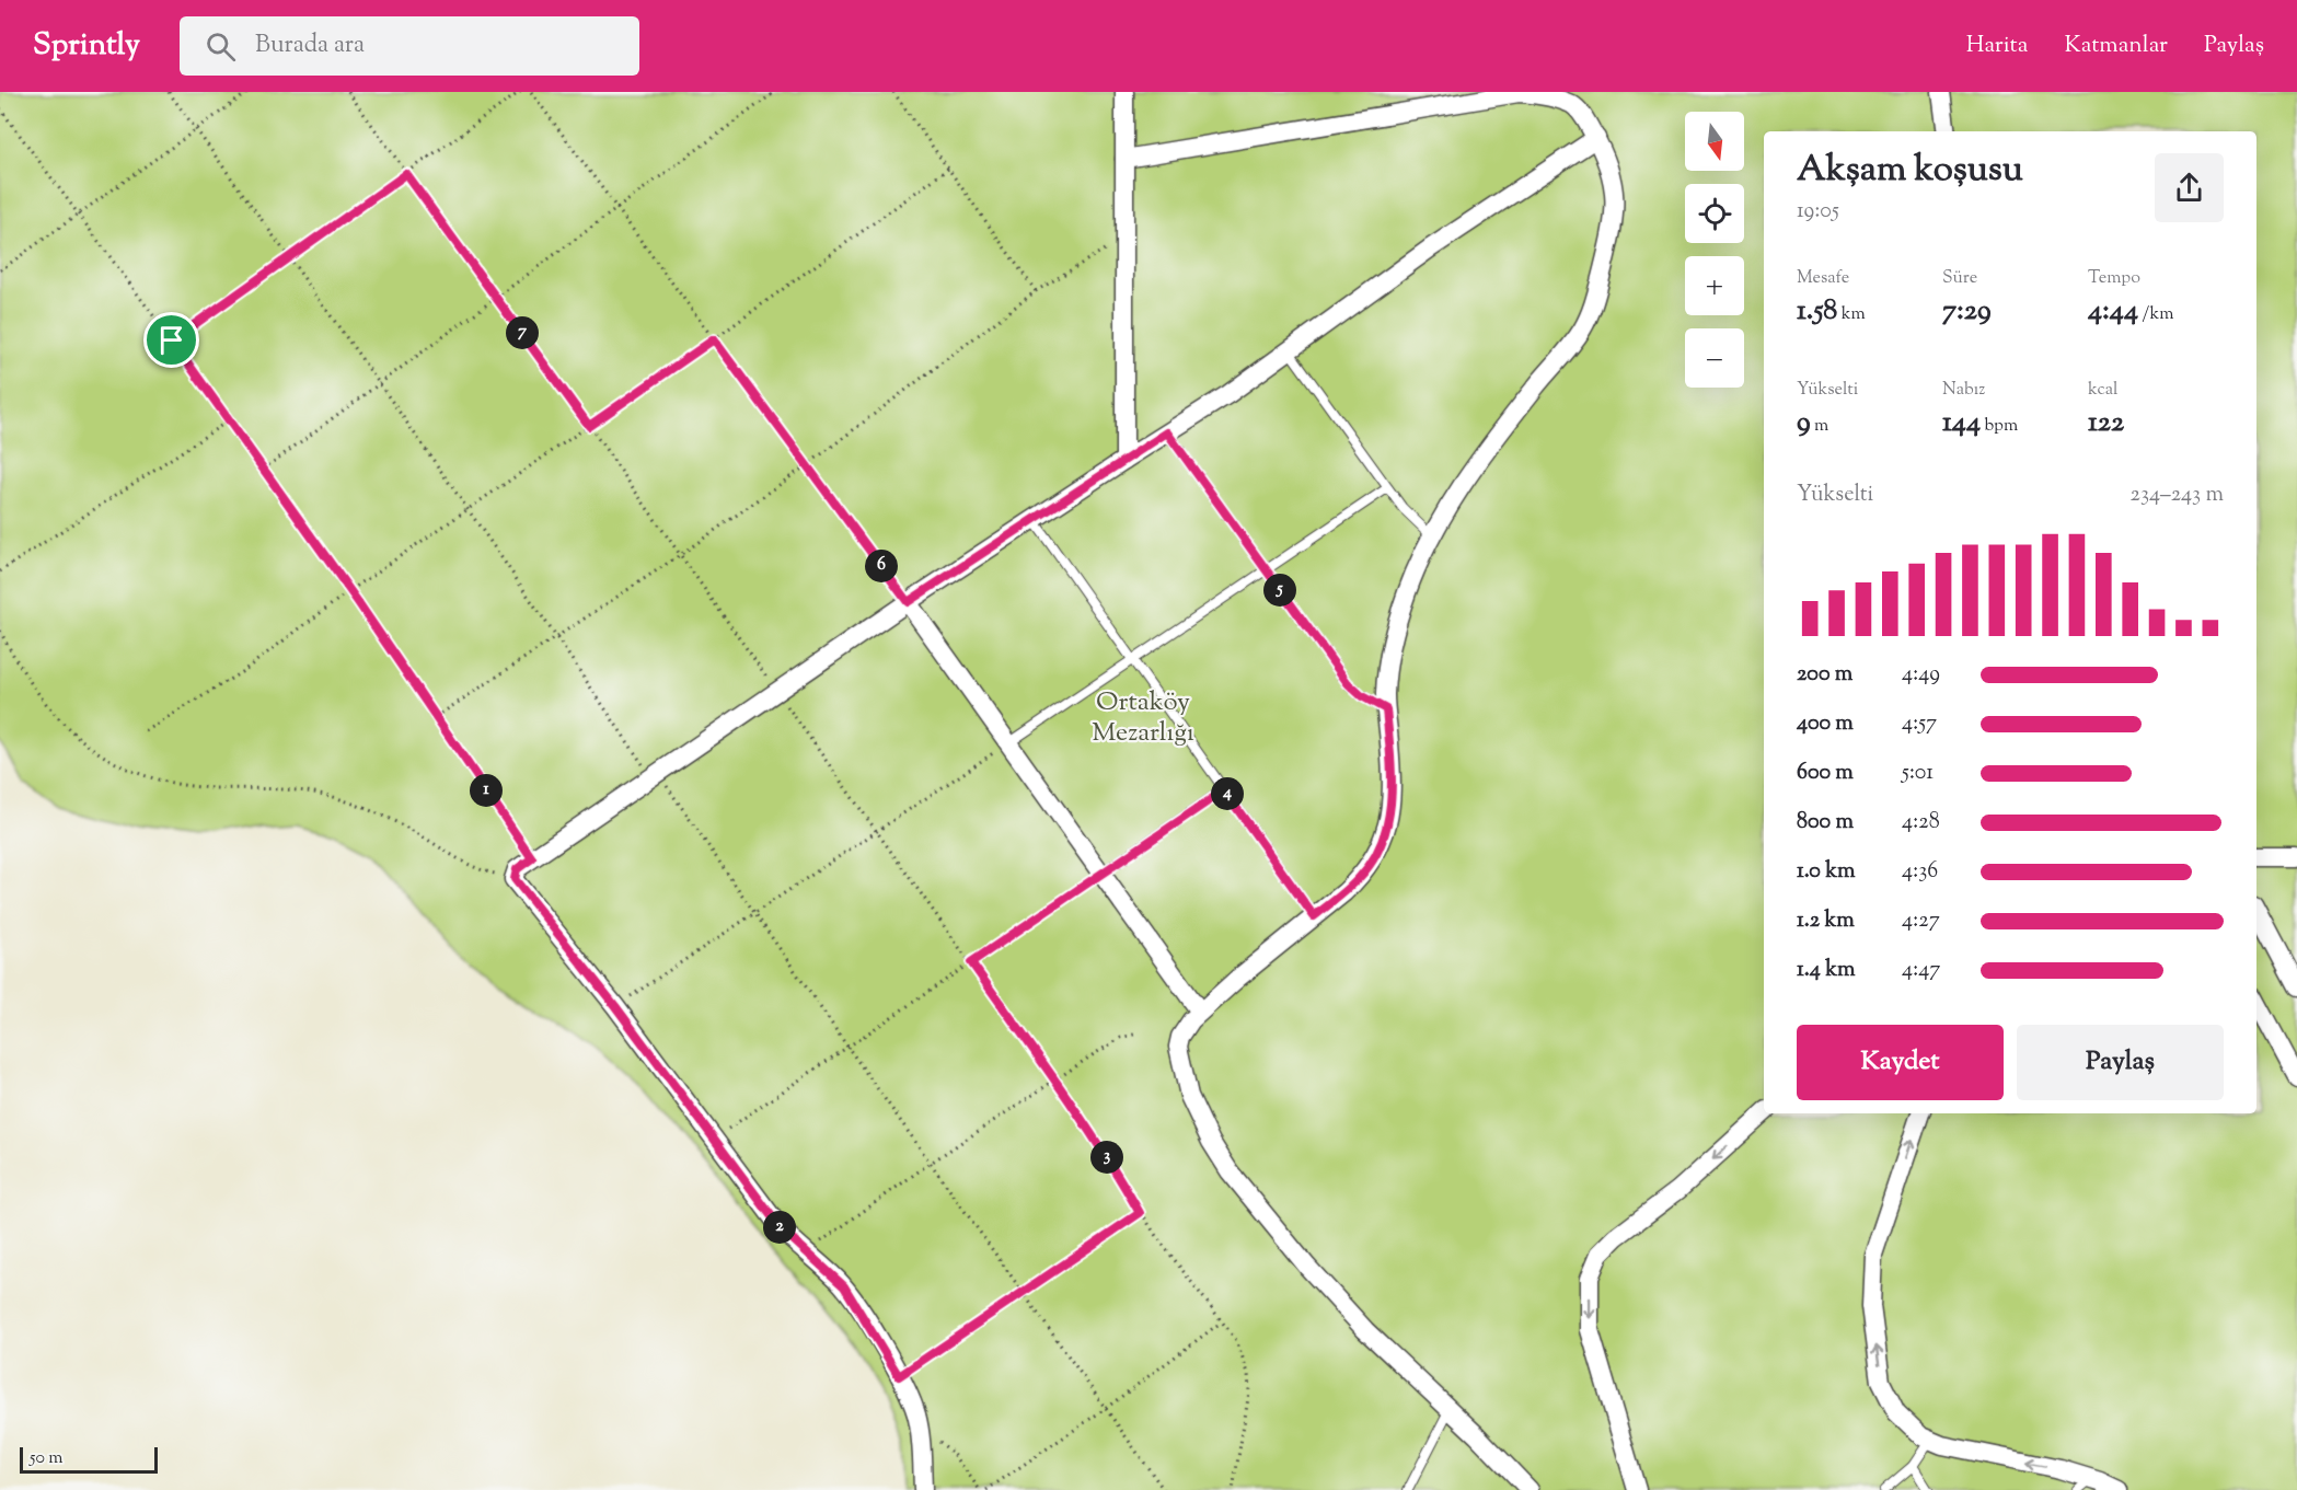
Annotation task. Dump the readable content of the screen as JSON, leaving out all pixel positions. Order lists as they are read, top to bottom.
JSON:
{
  "parks": ["Ortaköy Mezarlığı"],
  "scale_bar": "50 m",
  "north": "bottom",
  "page": {
    "header": "Sprintly",
    "search": "Burada ara",
    "nav": ["Harita", "Katmanlar", "Paylaş"],
    "map_buttons": ["+", "−"],
    "heading": ["Akşam koşusu", "19:05"],
    "stats": [
      ["Mesafe", "1.58 km"],
      ["Süre", "7:29"],
      ["Tempo", "4:44 /km"],
      ["Yükselti", "9 m"],
      ["Nabız", "144 bpm"],
      ["kcal", "122"]
    ],
    "pins": [
      "7",
      "6",
      "5",
      "1",
      "4",
      "3",
      "2"
    ],
    "chart": ["Yükselti", "234–243 m"],
    "list": [
      {
        "name": "200 m",
        "note": "4:49"
      },
      {
        "name": "400 m",
        "note": "4:57"
      },
      {
        "name": "600 m",
        "note": "5:01"
      },
      {
        "name": "800 m",
        "note": "4:28"
      },
      {
        "name": "1.0 km",
        "note": "4:36"
      },
      {
        "name": "1.2 km",
        "note": "4:27"
      },
      {
        "name": "1.4 km",
        "note": "4:47"
      }
    ],
    "buttons": ["Kaydet", "Paylaş"],
    "scale": "50 m"
  }
}
